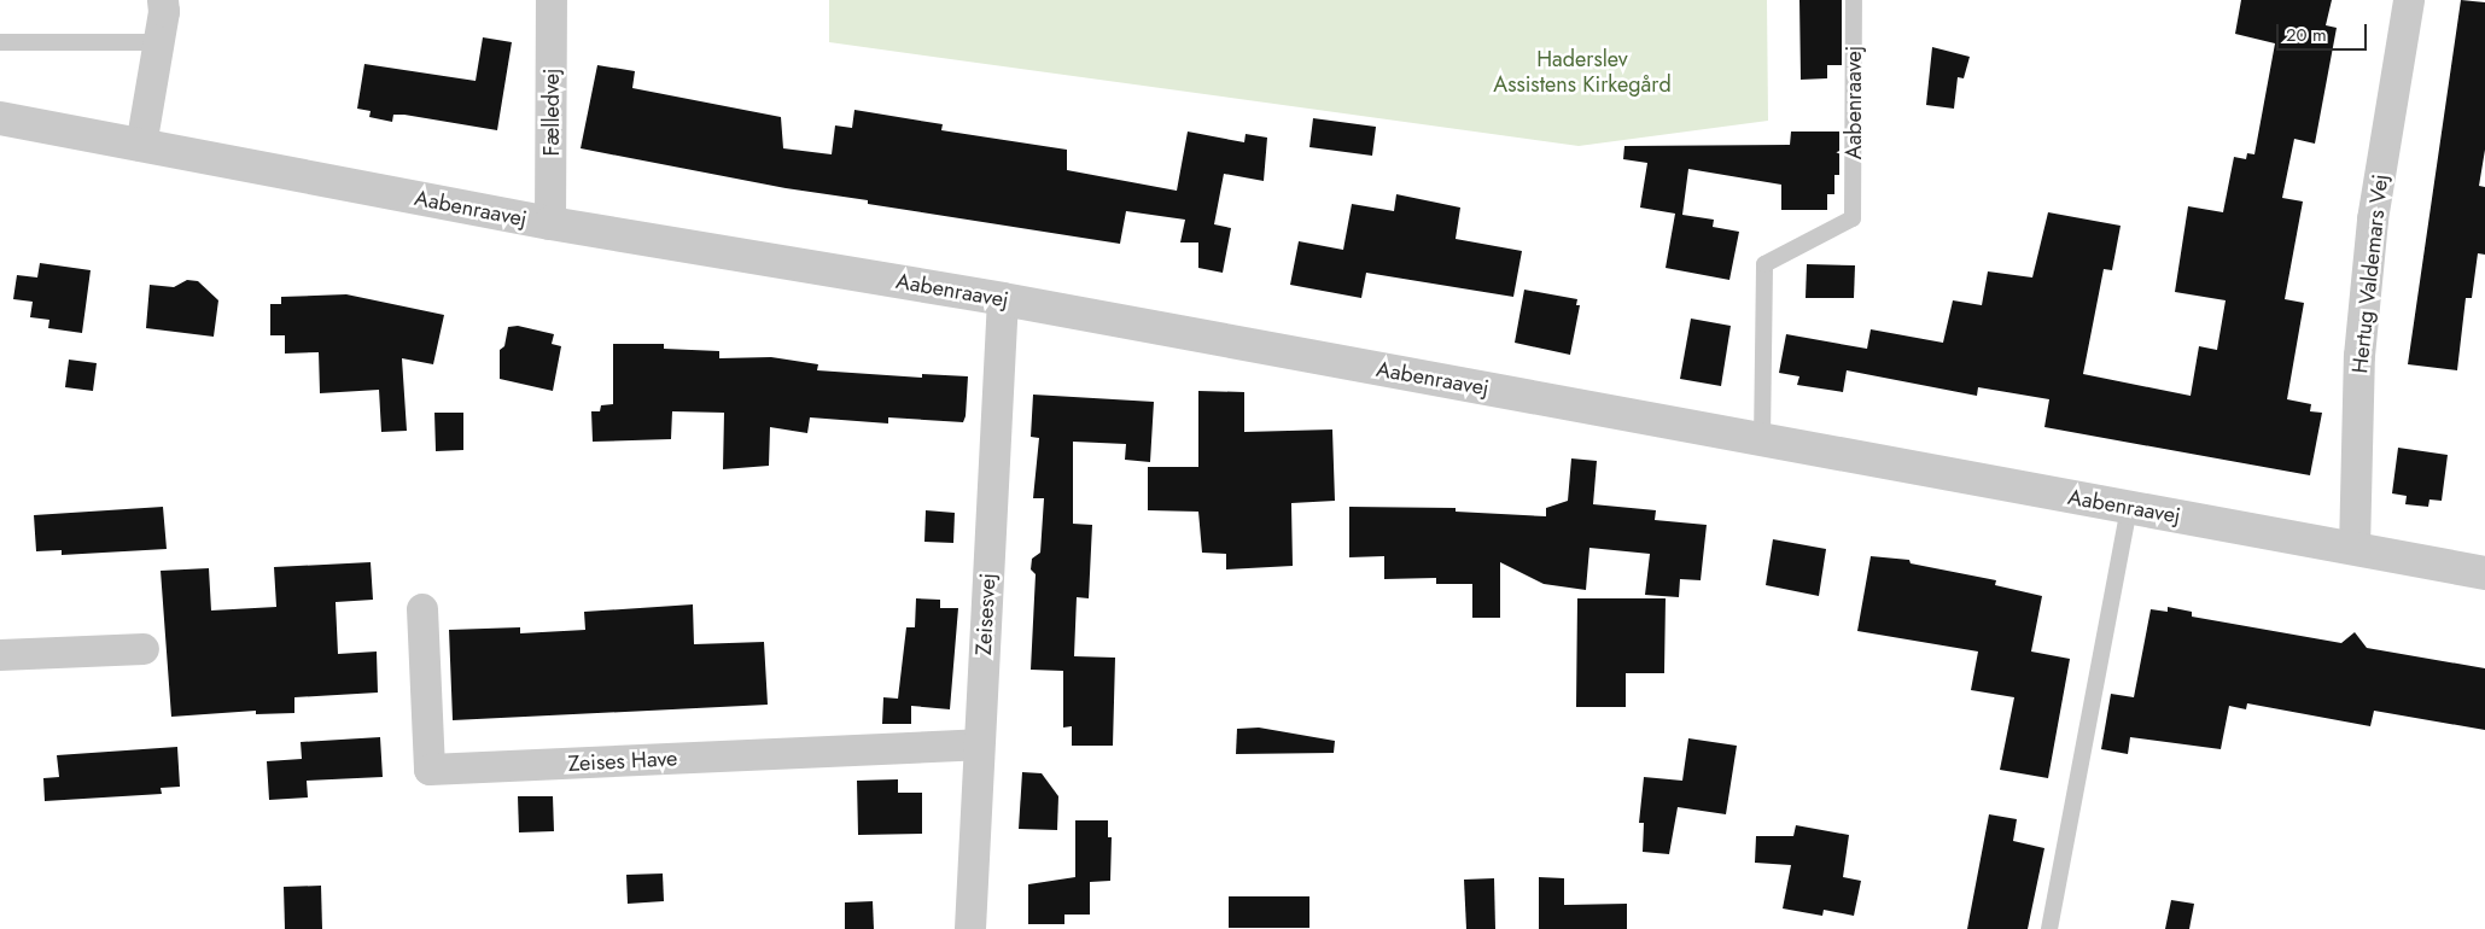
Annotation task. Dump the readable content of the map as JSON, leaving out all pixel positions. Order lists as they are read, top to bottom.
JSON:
{
  "streets": {
    "street": [
      "Aabenraavej",
      "Fælledvej",
      "Hertug Valdemars Vej",
      "Zeisesvej",
      "Zeises Have"
    ]
  },
  "crossings": [
    ["Aabenraavej", "Fælledvej"],
    ["Aabenraavej", "Hertug Valdemars Vej"],
    ["Aabenraavej", "Zeisesvej"],
    ["Zeisesvej", "Zeises Have"]
  ],
  "parks": ["Haderslev Assistens Kirkegård"],
  "scale_bar": "20 m"
}
